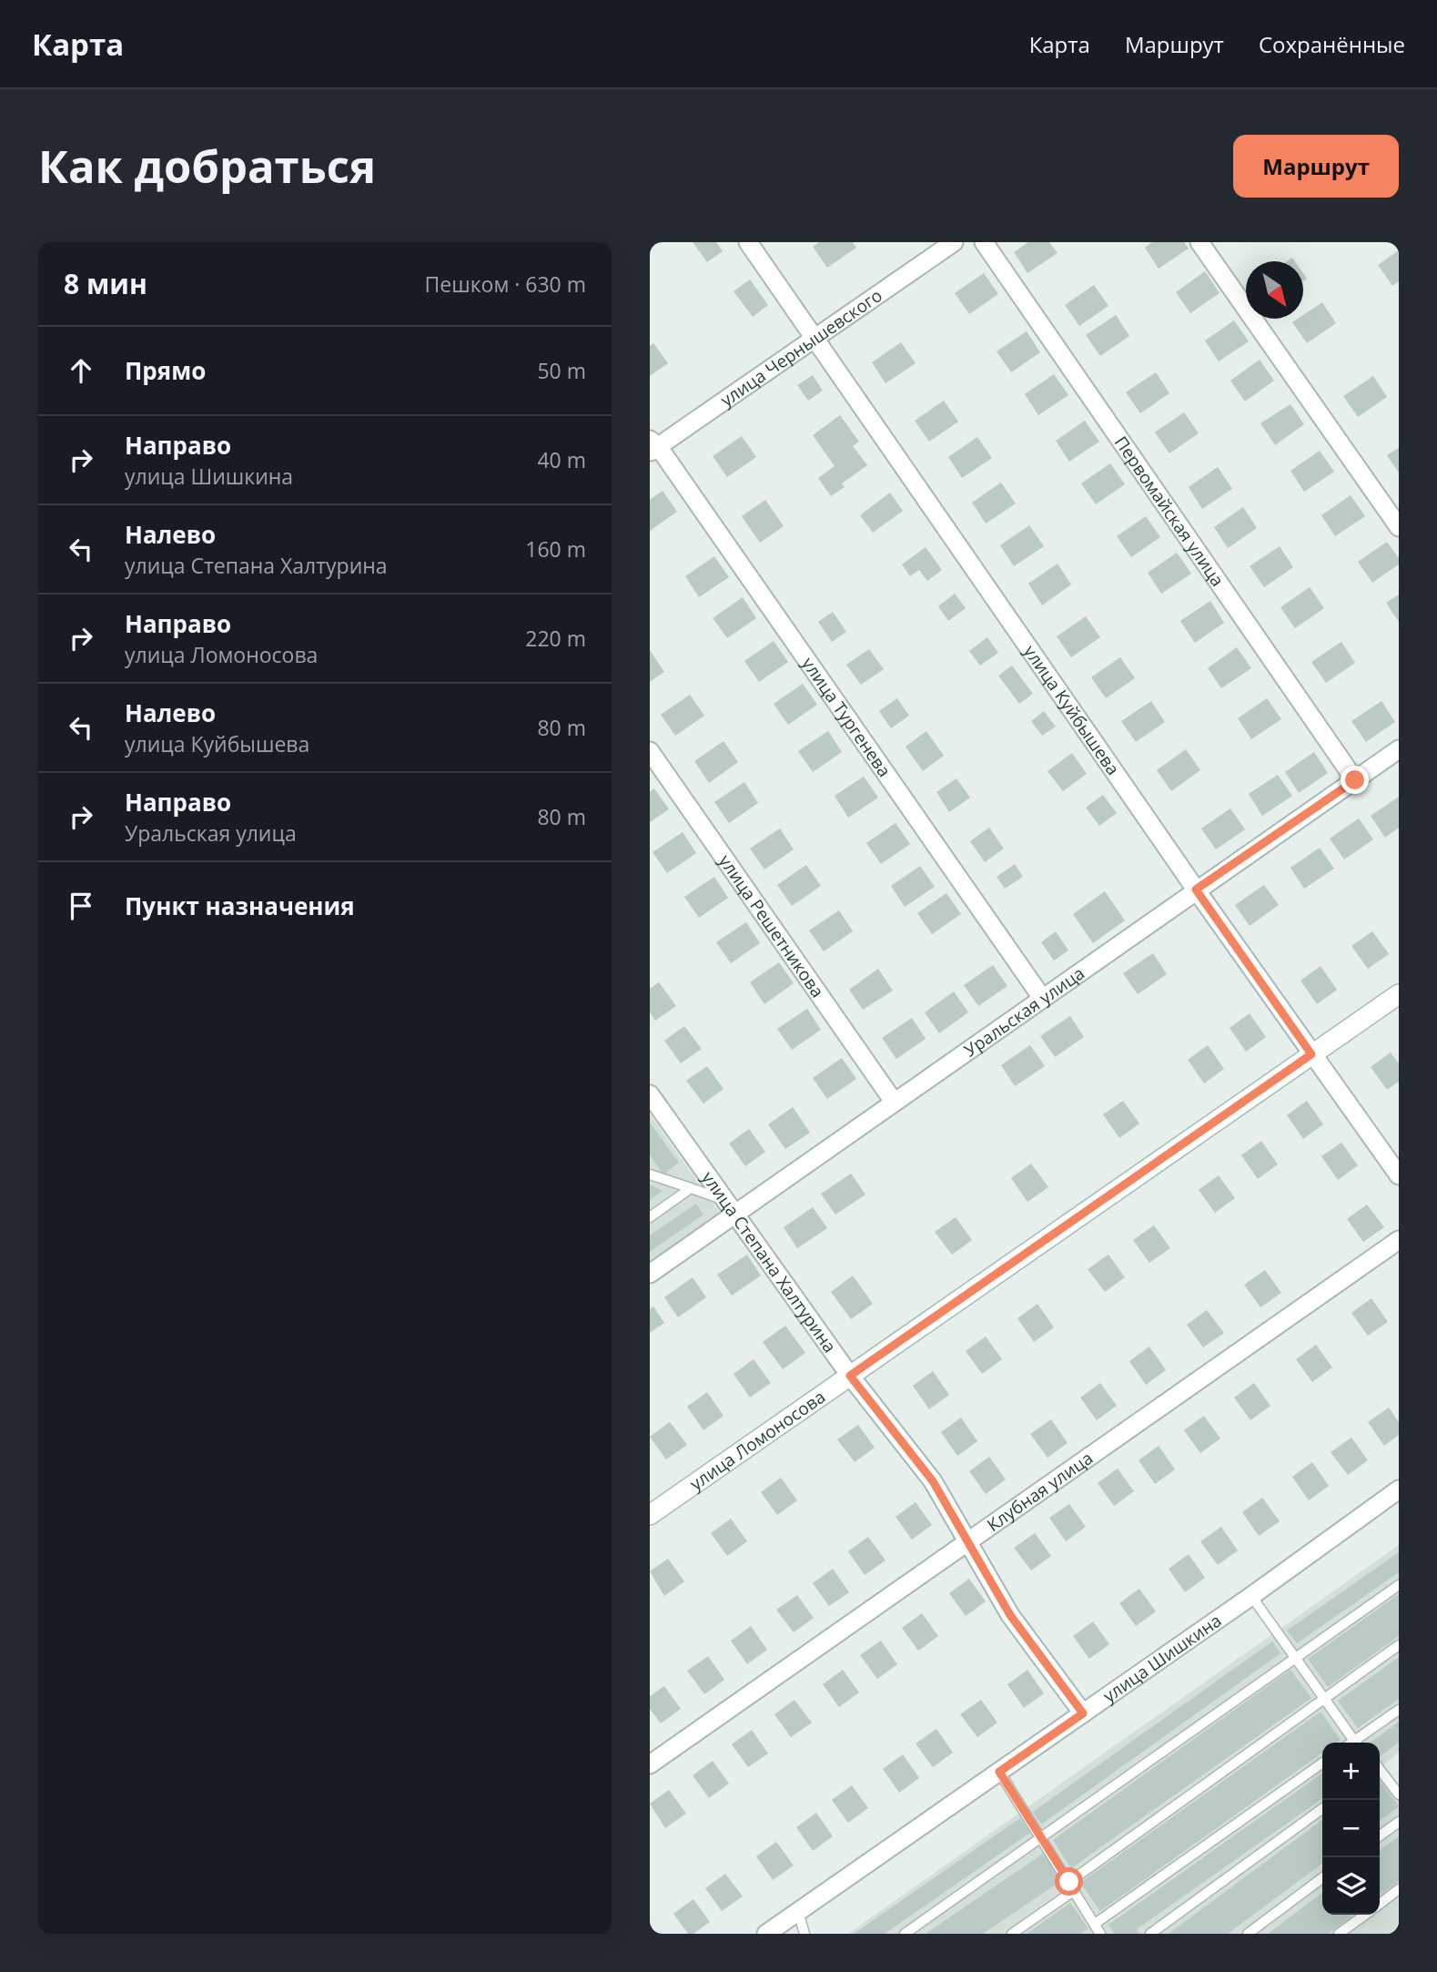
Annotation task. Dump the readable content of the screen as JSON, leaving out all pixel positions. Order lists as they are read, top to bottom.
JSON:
{
  "streets": {
    "street": [
      "улица Чернышевского",
      "Первомайская улица",
      "улица Куйбышева",
      "улица Тургенева",
      "улица Решетникова",
      "Уральская улица",
      "улица Степана Халтурина",
      "улица Ломоносова",
      "Клубная улица",
      "улица Шишкина"
    ]
  },
  "crossings": [
    ["улица Чернышевского", "улица Куйбышева"],
    ["улица Чернышевского", "улица Тургенева"],
    ["Первомайская улица", "Уральская улица"],
    ["улица Куйбышева", "Уральская улица"],
    ["улица Куйбышева", "улица Ломоносова"],
    ["улица Тургенева", "Уральская улица"],
    ["улица Решетникова", "Уральская улица"],
    ["Уральская улица", "улица Степана Халтурина"],
    ["улица Степана Халтурина", "улица Ломоносова"],
    ["улица Степана Халтурина", "Клубная улица"],
    ["улица Степана Халтурина", "улица Шишкина"]
  ],
  "north": "bottom right",
  "page": {
    "header": "Карта",
    "nav": ["Карта", "Маршрут", "Сохранённые"],
    "buttons": "Маршрут",
    "title": "Как добраться",
    "heading": ["8 мин", "Пешком · 630 m"],
    "list": [
      ["Прямо", "50 m"],
      ["Направо", "улица Шишкина", "40 m"],
      ["Налево", "улица Степана Халтурина", "160 m"],
      ["Направо", "улица Ломоносова", "220 m"],
      ["Налево", "улица Куйбышева", "80 m"],
      ["Направо", "Уральская улица", "80 m"],
      "Пункт назначения"
    ],
    "map_buttons": ["+", "−"]
  }
}
